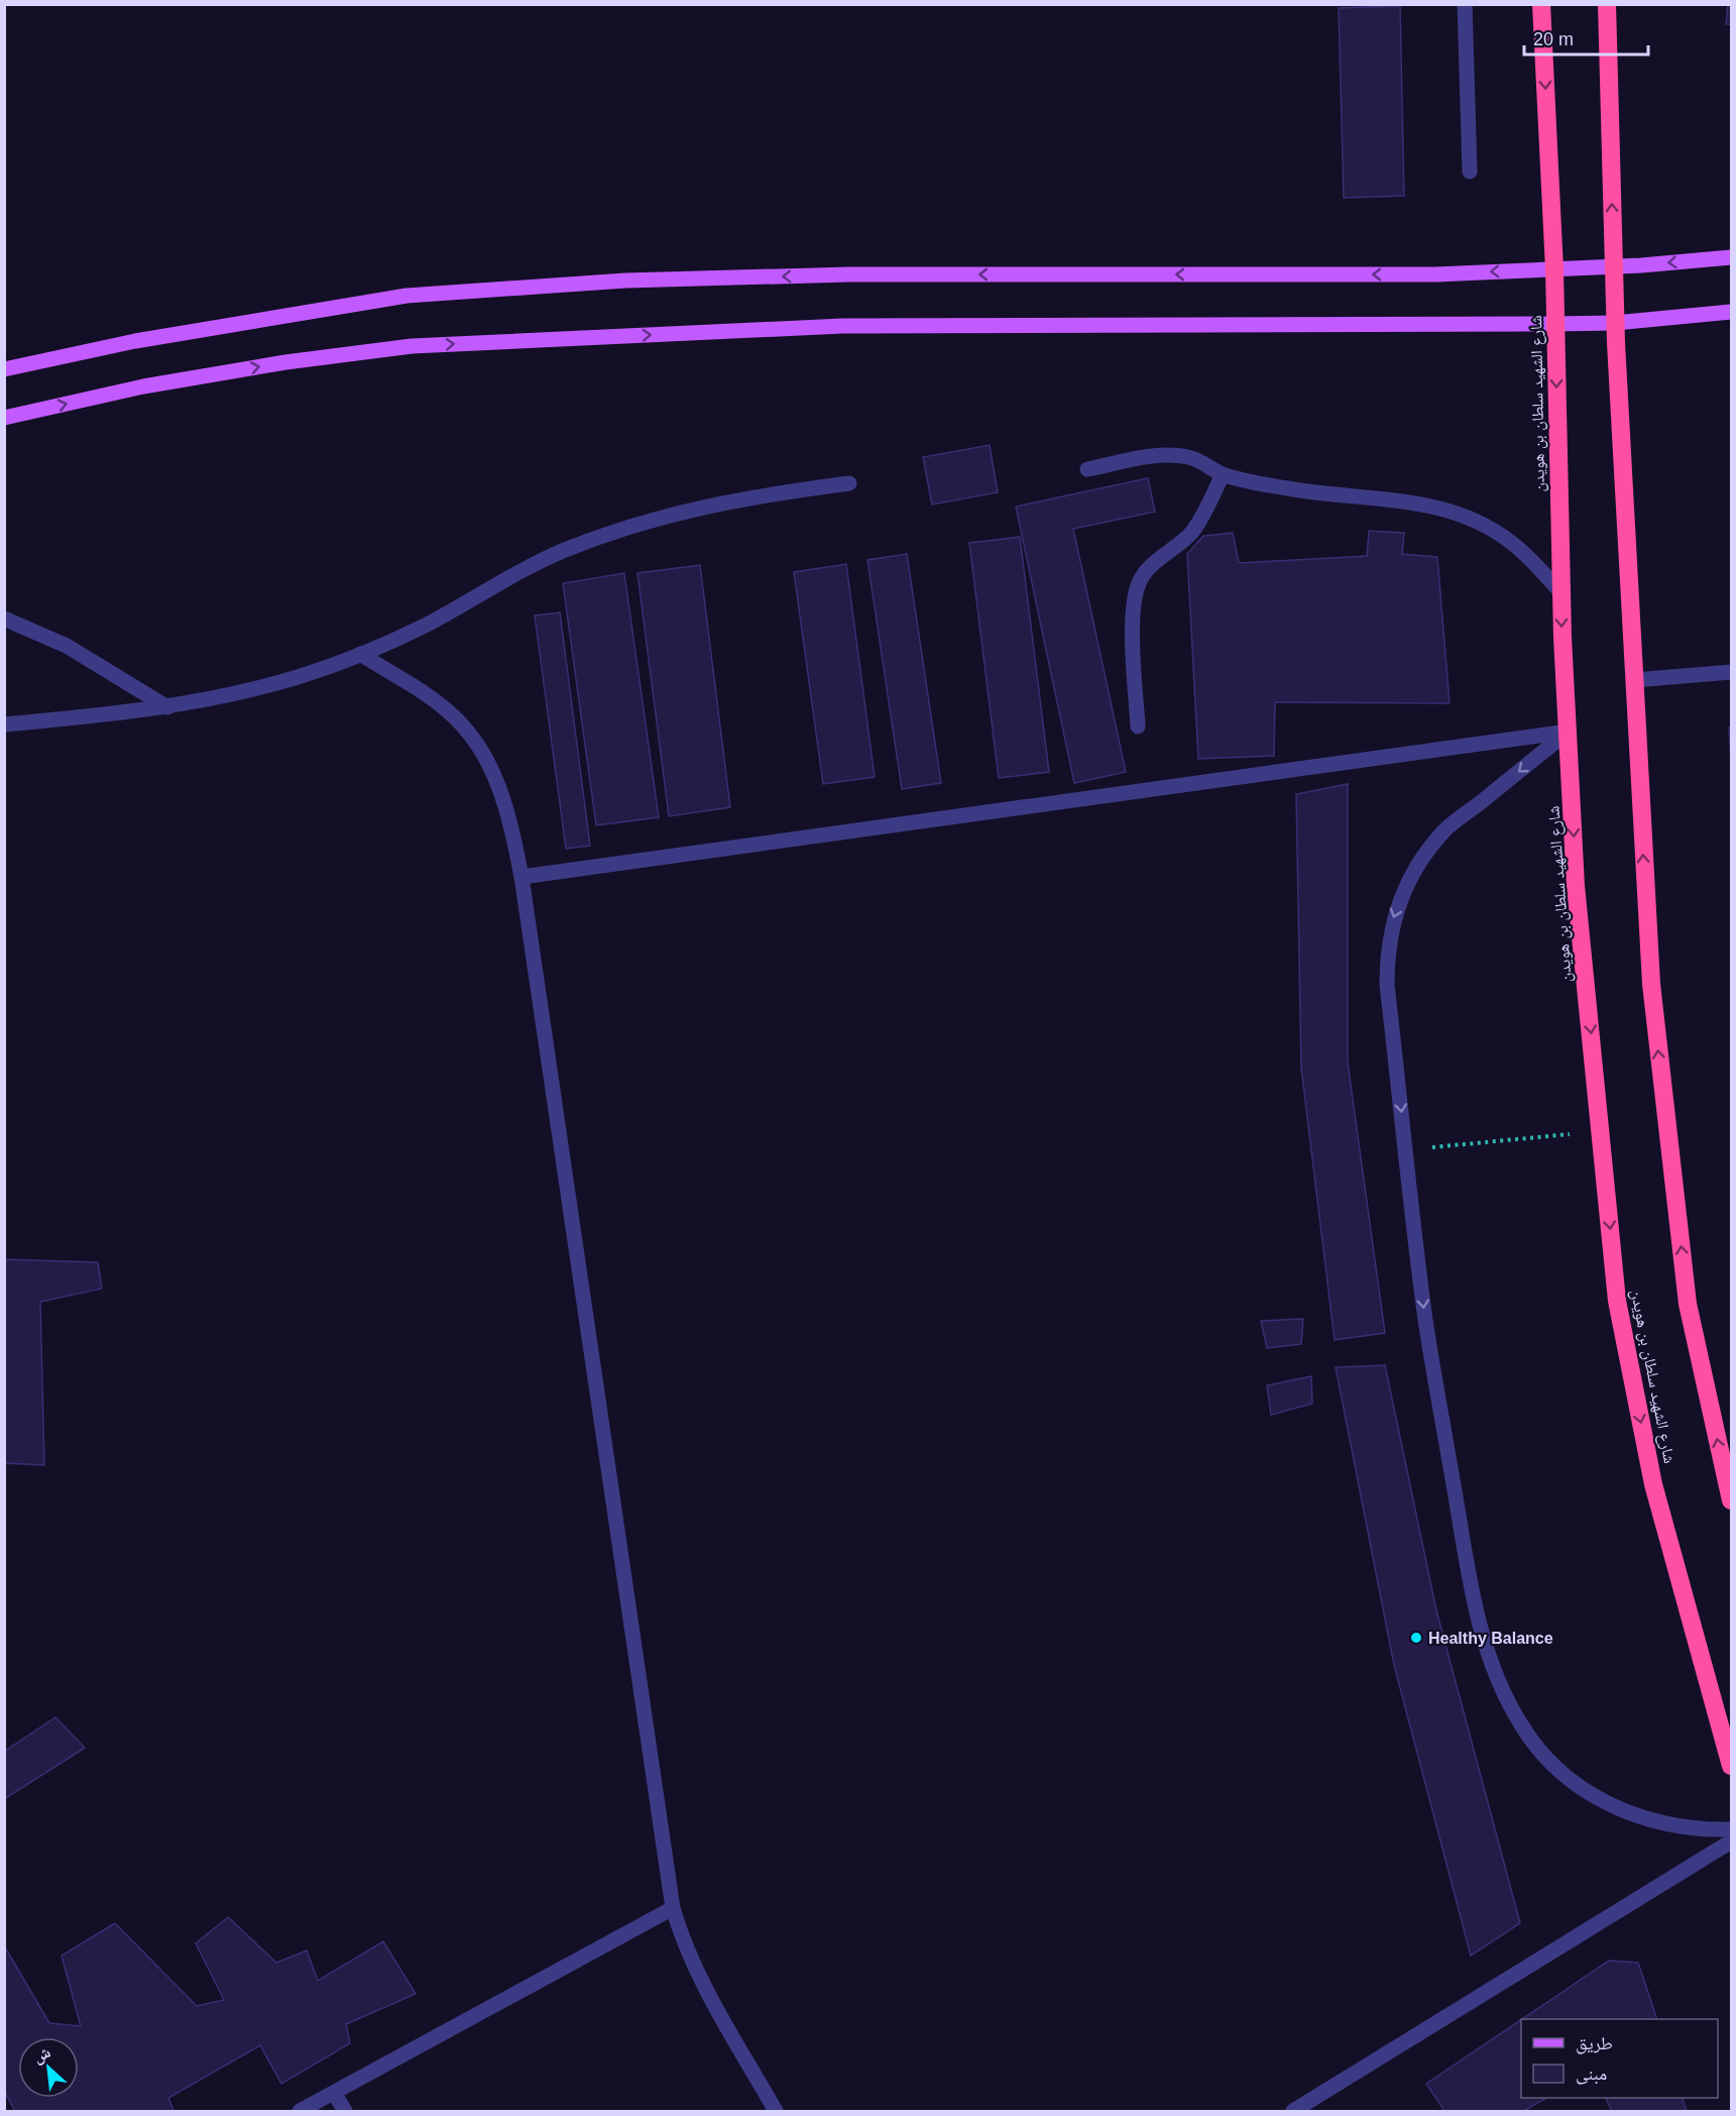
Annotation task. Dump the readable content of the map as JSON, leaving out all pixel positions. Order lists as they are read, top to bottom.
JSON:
{
  "streets": {
    "highway": ["شارع الشهيد سلطان بن هويدن"]
  },
  "places": ["Healthy Balance"],
  "legend": ["طريق", "مبنى"],
  "scale_bar": "20 m",
  "north": "top left"
}
